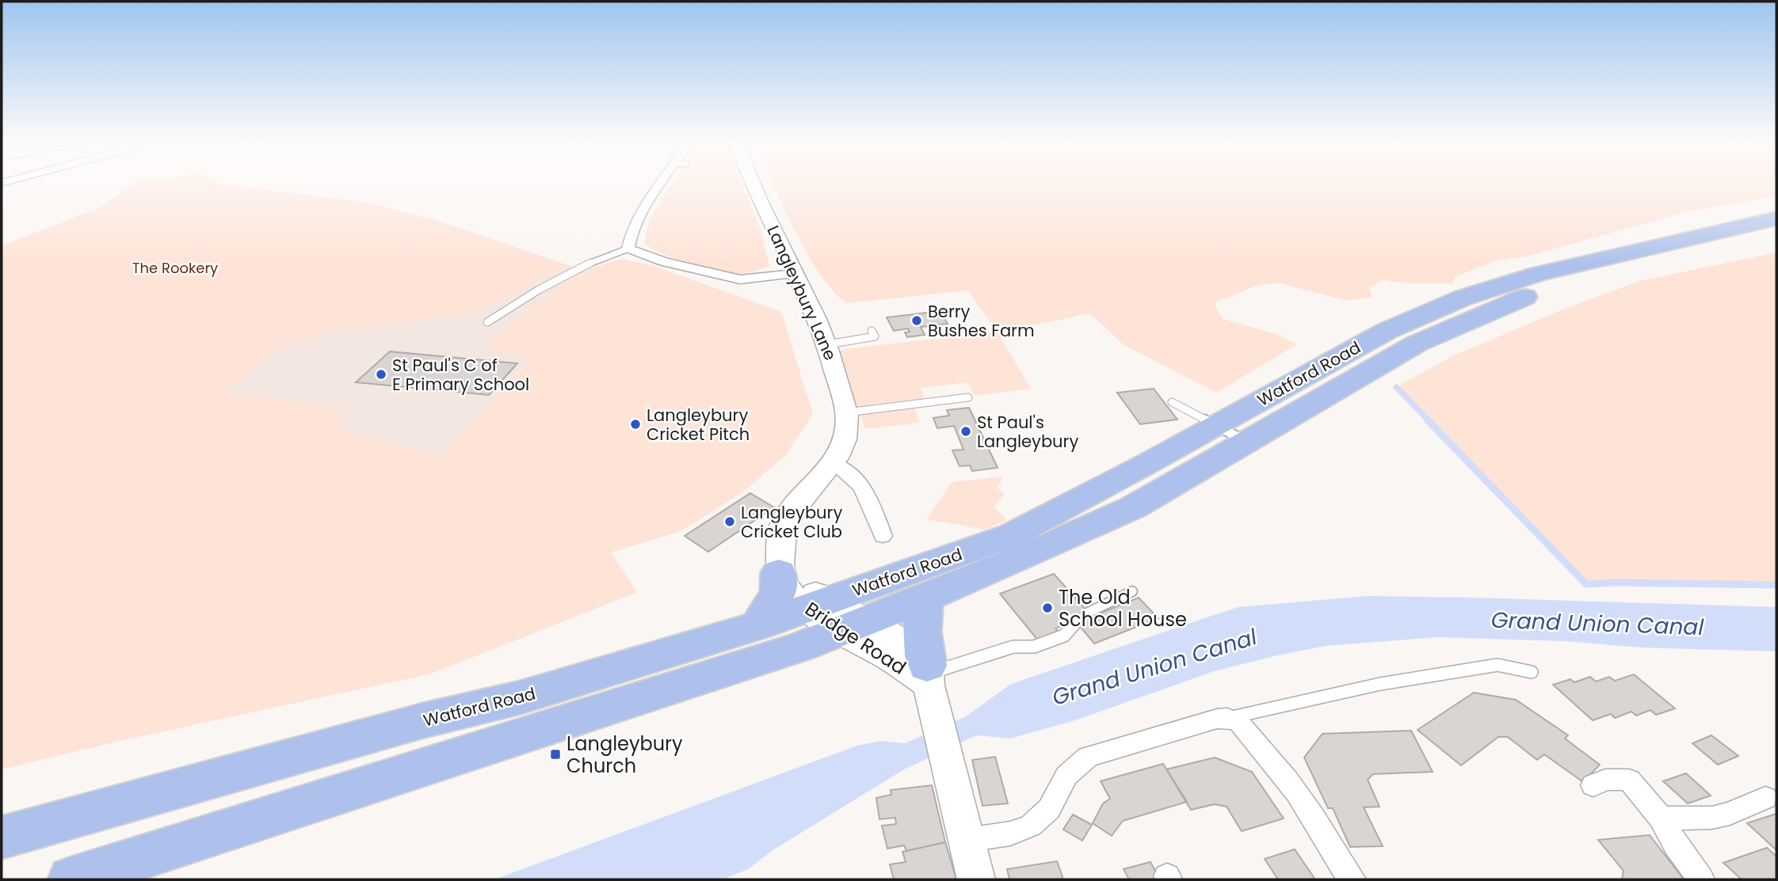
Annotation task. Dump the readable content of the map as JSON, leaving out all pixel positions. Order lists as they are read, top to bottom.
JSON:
{
  "streets": {
    "highway": ["Watford Road"],
    "street": ["Langleybury Lane", "Bridge Road"]
  },
  "crossings": [
    ["Langleybury Lane", "Bridge Road"],
    ["Watford Road", "Bridge Road"]
  ],
  "water": ["Grand Union Canal"],
  "parks": ["The Rookery"],
  "places": {
    "other": [
      "Berry Bushes Farm",
      "St Paul's C of E Primary School",
      "Langleybury Cricket Pitch",
      "St Paul's Langleybury",
      "Langleybury Cricket Club",
      "The Old School House"
    ],
    "transit": ["Langleybury Church"]
  }
}
